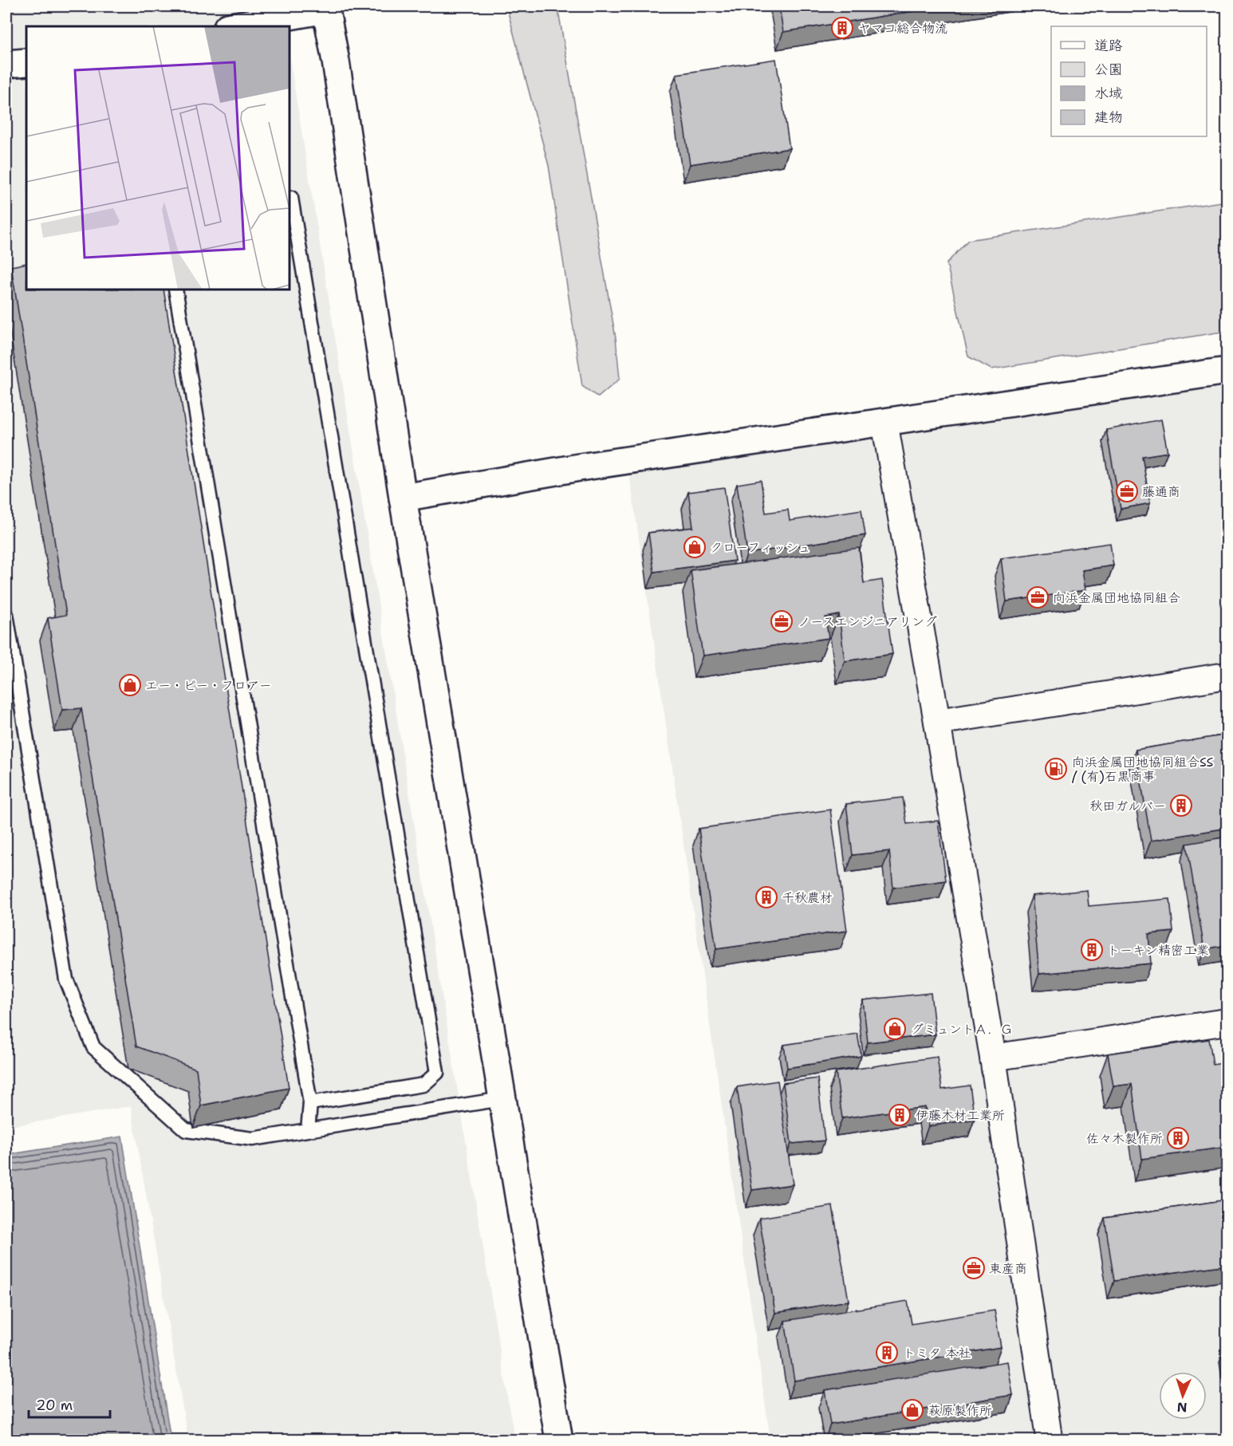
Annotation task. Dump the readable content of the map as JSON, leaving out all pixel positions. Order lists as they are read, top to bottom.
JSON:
{
  "places": {
    "building": [
      "ヤマコ総合物流",
      "秋田ガルバー",
      "千秋農材",
      "トーキン精密工業",
      "伊藤木材工業所",
      "佐々木製作所",
      "トミタ 本社"
    ],
    "office": [
      "藤通商",
      "向浜金属団地協同組合",
      "ノースエンジニアリング",
      "東産商"
    ],
    "shop": [
      "クローフィッシュ",
      "エー・ピー・フロアー",
      "グミュントＡ．Ｇ",
      "萩原製作所"
    ],
    "fuel station": ["向浜金属団地協同組合SS / (有)石黒商事"]
  },
  "legend": [
    "道路",
    "公園",
    "水域",
    "建物"
  ],
  "scale_bar": "20 m",
  "north": "bottom"
}
